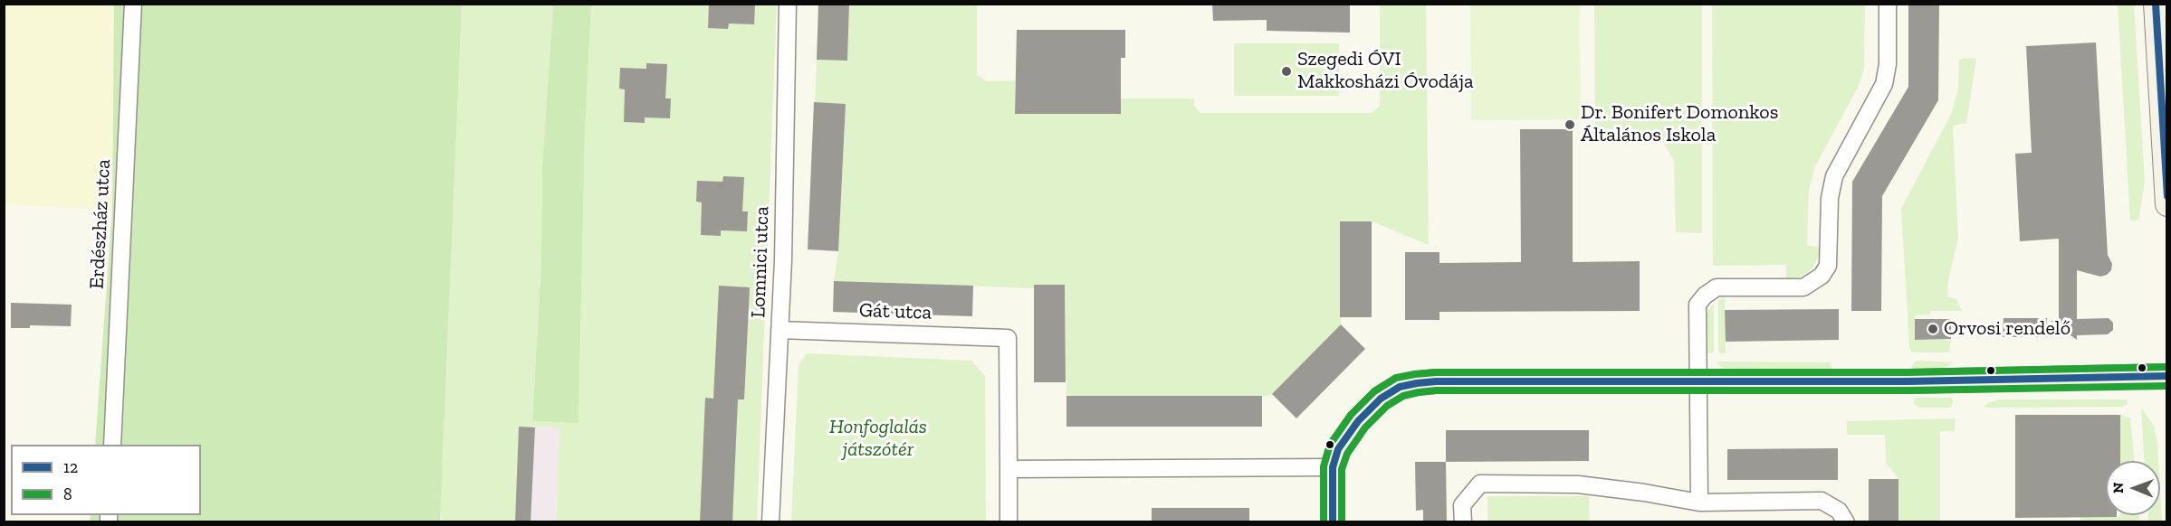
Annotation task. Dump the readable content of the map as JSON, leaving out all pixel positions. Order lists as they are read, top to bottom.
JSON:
{
  "streets": {
    "street": ["Erdészház utca", "Lomnici utca", "Gát utca"]
  },
  "crossings": [
    ["Lomnici utca", "Gát utca"]
  ],
  "parks": ["Honfoglalás játszótér"],
  "places": ["Szegedi ÓVI Makkosházi Óvodája", "Dr. Bonifert Domonkos Általános Iskola", "Orvosi rendelő"],
  "lines": ["transit line 12", "transit line 8"],
  "legend": ["12", "8"],
  "north": "left"
}
